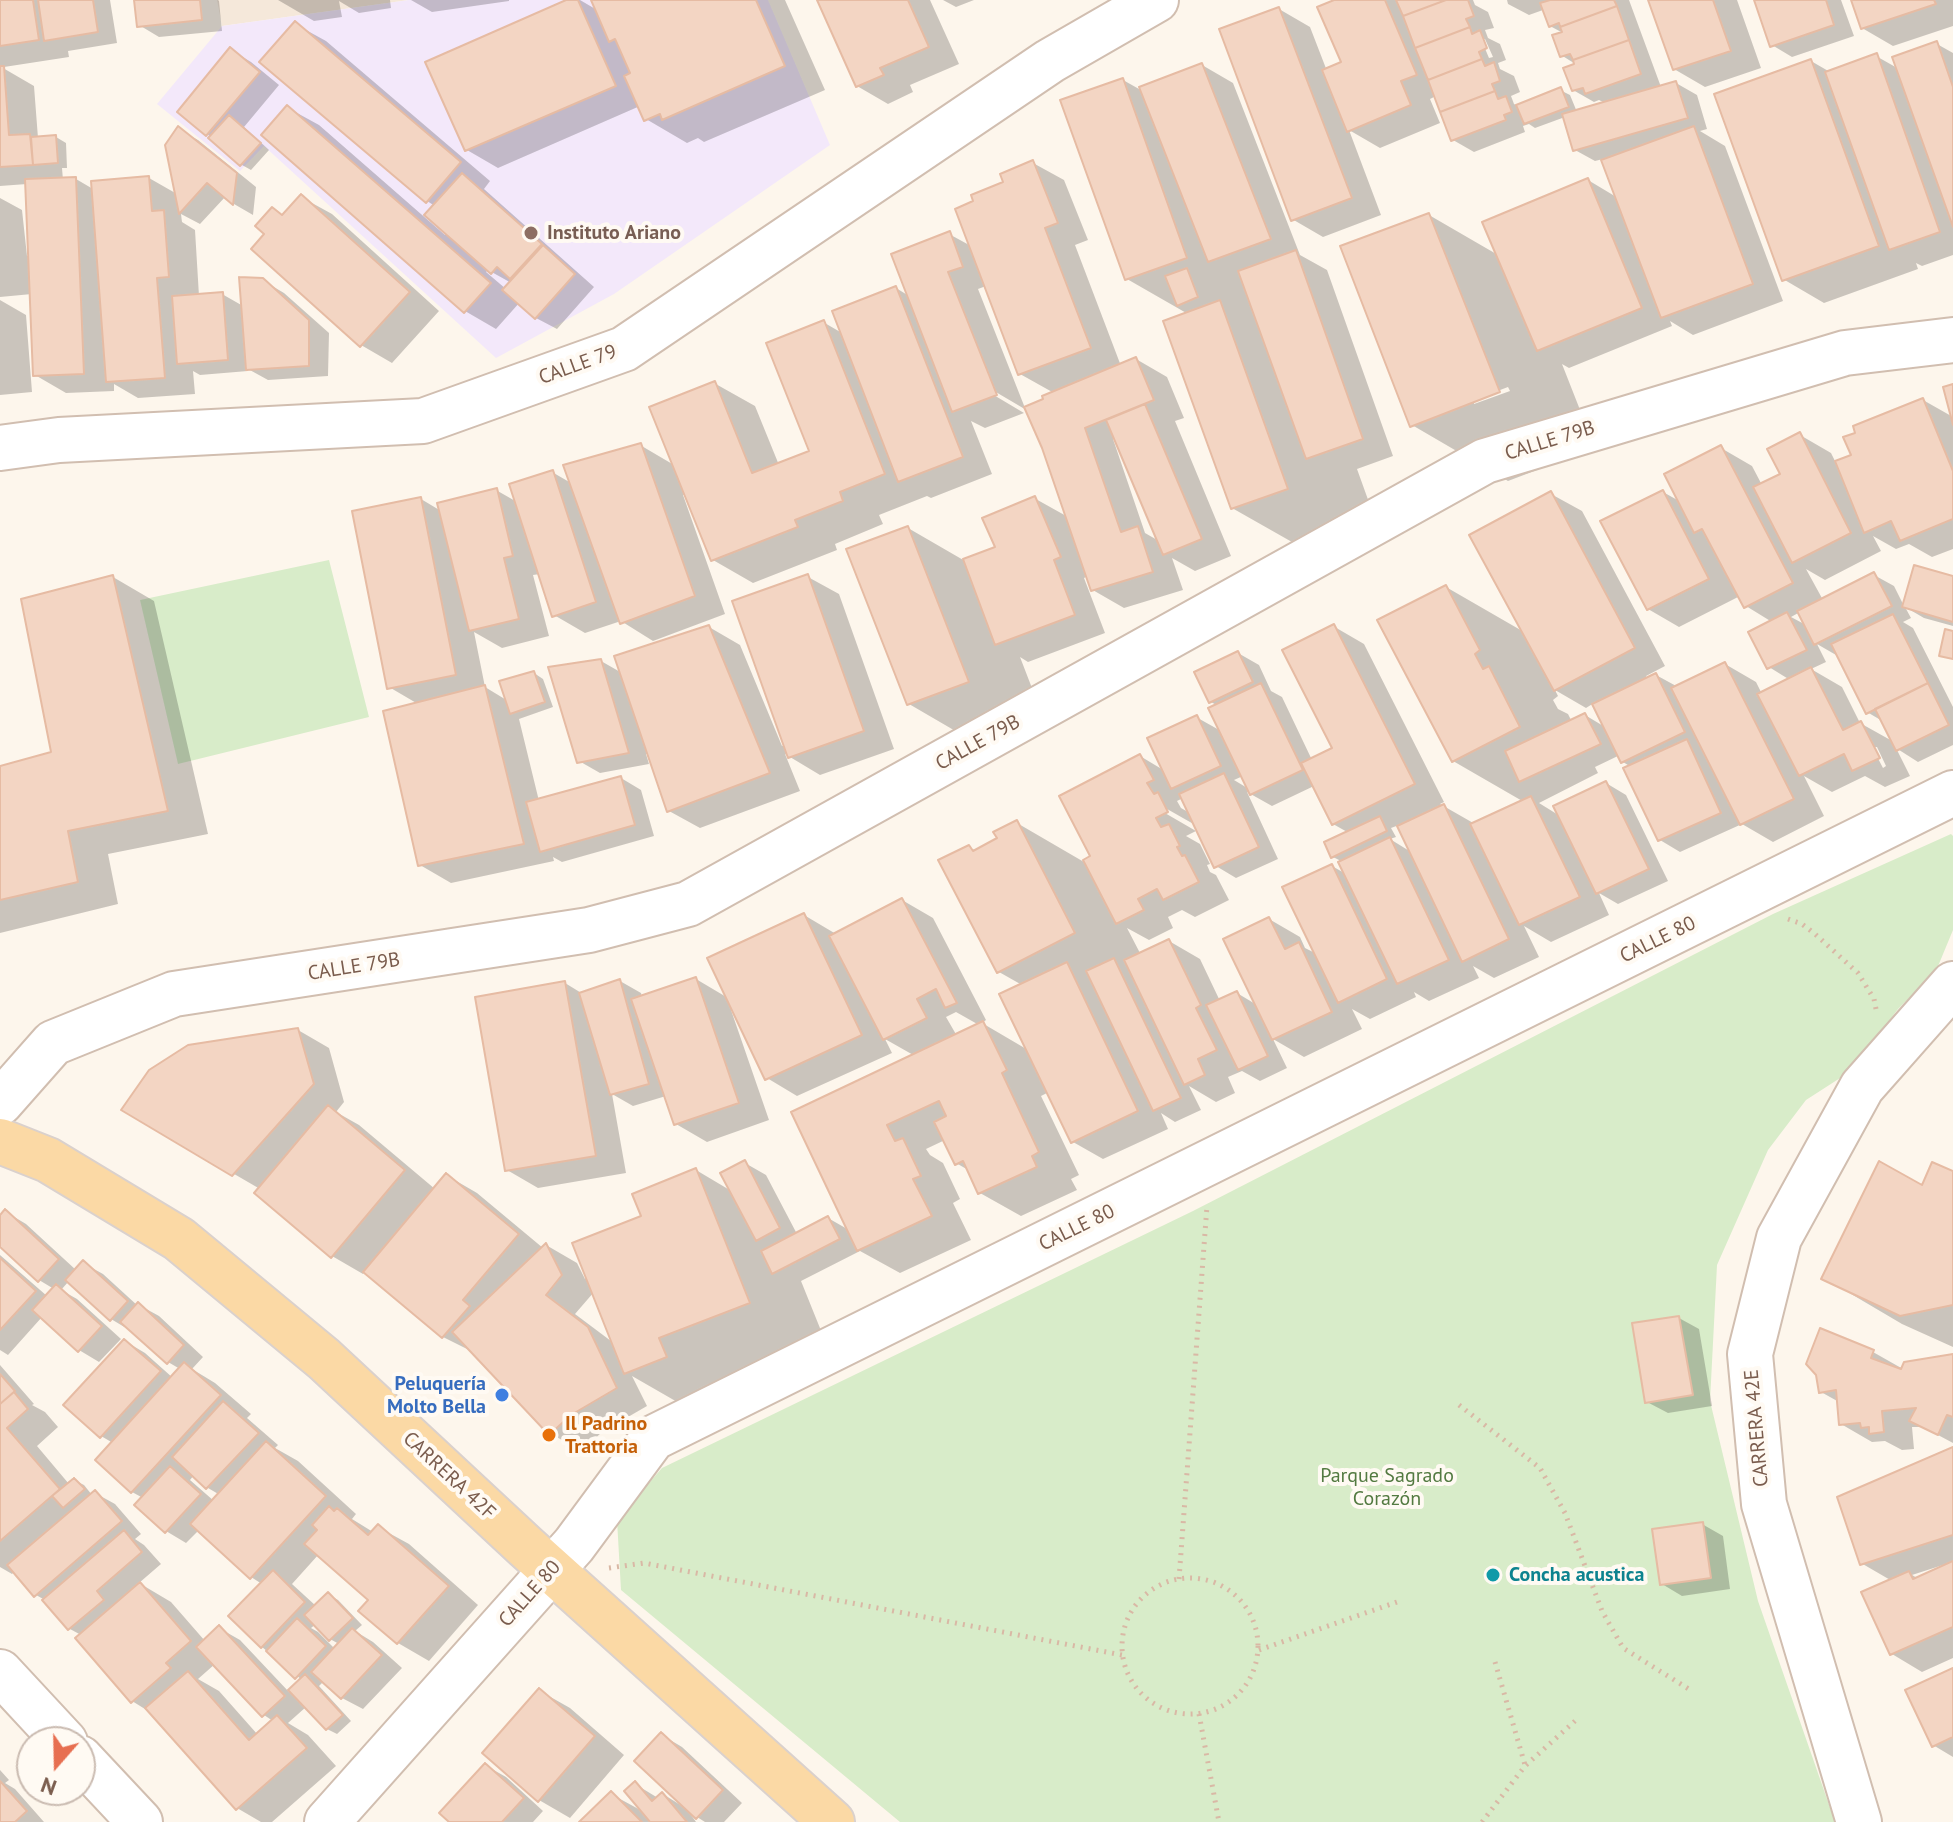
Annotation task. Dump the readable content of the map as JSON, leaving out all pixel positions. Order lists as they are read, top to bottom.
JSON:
{
  "streets": {
    "main road": ["CARRERA 42F"],
    "street": [
      "CALLE 79",
      "CALLE 79B",
      "CALLE 80",
      "CARRERA 42E"
    ]
  },
  "crossings": [
    ["CALLE 80", "CARRERA 42F"]
  ],
  "parks": ["Parque Sagrado Corazón"],
  "places": [
    "Instituto Ariano",
    "Peluquería Molto Bella",
    "Il Padrino Trattoria",
    "Concha acustica"
  ],
  "north": "bottom"
}
